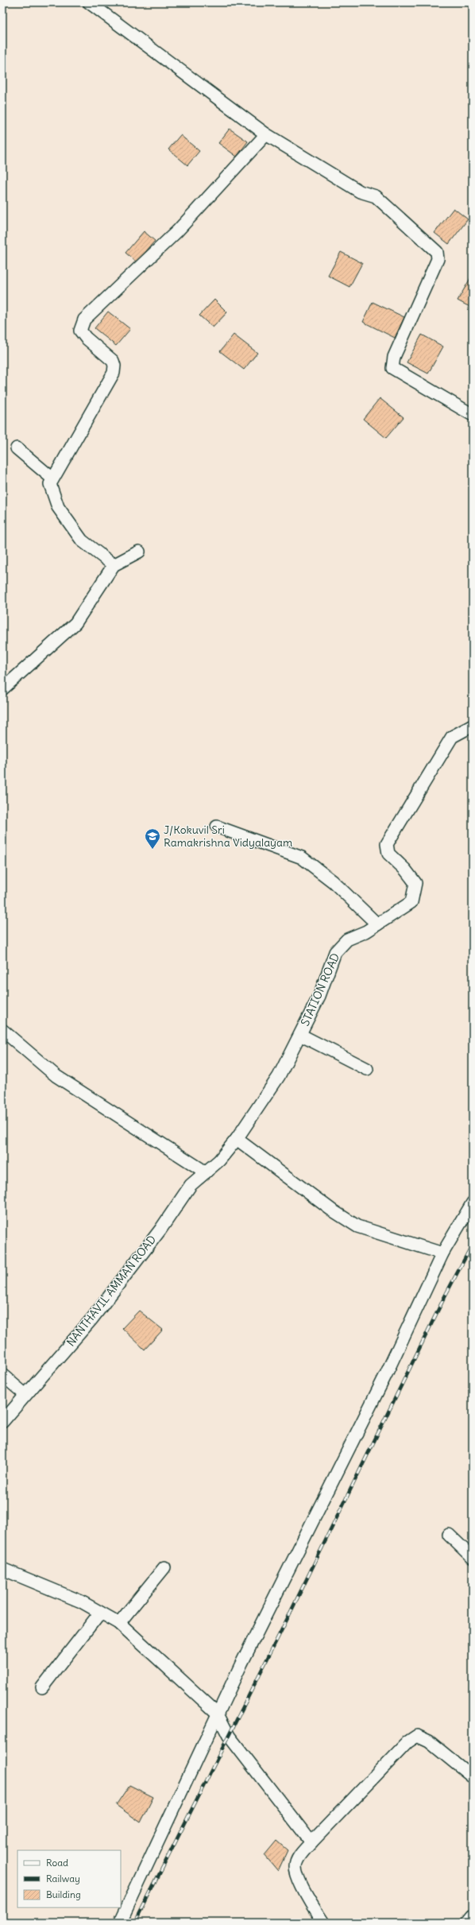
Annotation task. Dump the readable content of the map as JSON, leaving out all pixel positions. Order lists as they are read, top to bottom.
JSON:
{
  "streets": {
    "street": ["STATION ROAD", "NANTHAVIL AMMAN ROAD"]
  },
  "crossings": [
    ["STATION ROAD", "NANTHAVIL AMMAN ROAD"]
  ],
  "places": {
    "school or university": ["J/Kokuvil Sri Ramakrishna Vidyalayam"]
  },
  "legend": ["Road", "Railway", "Building"]
}
